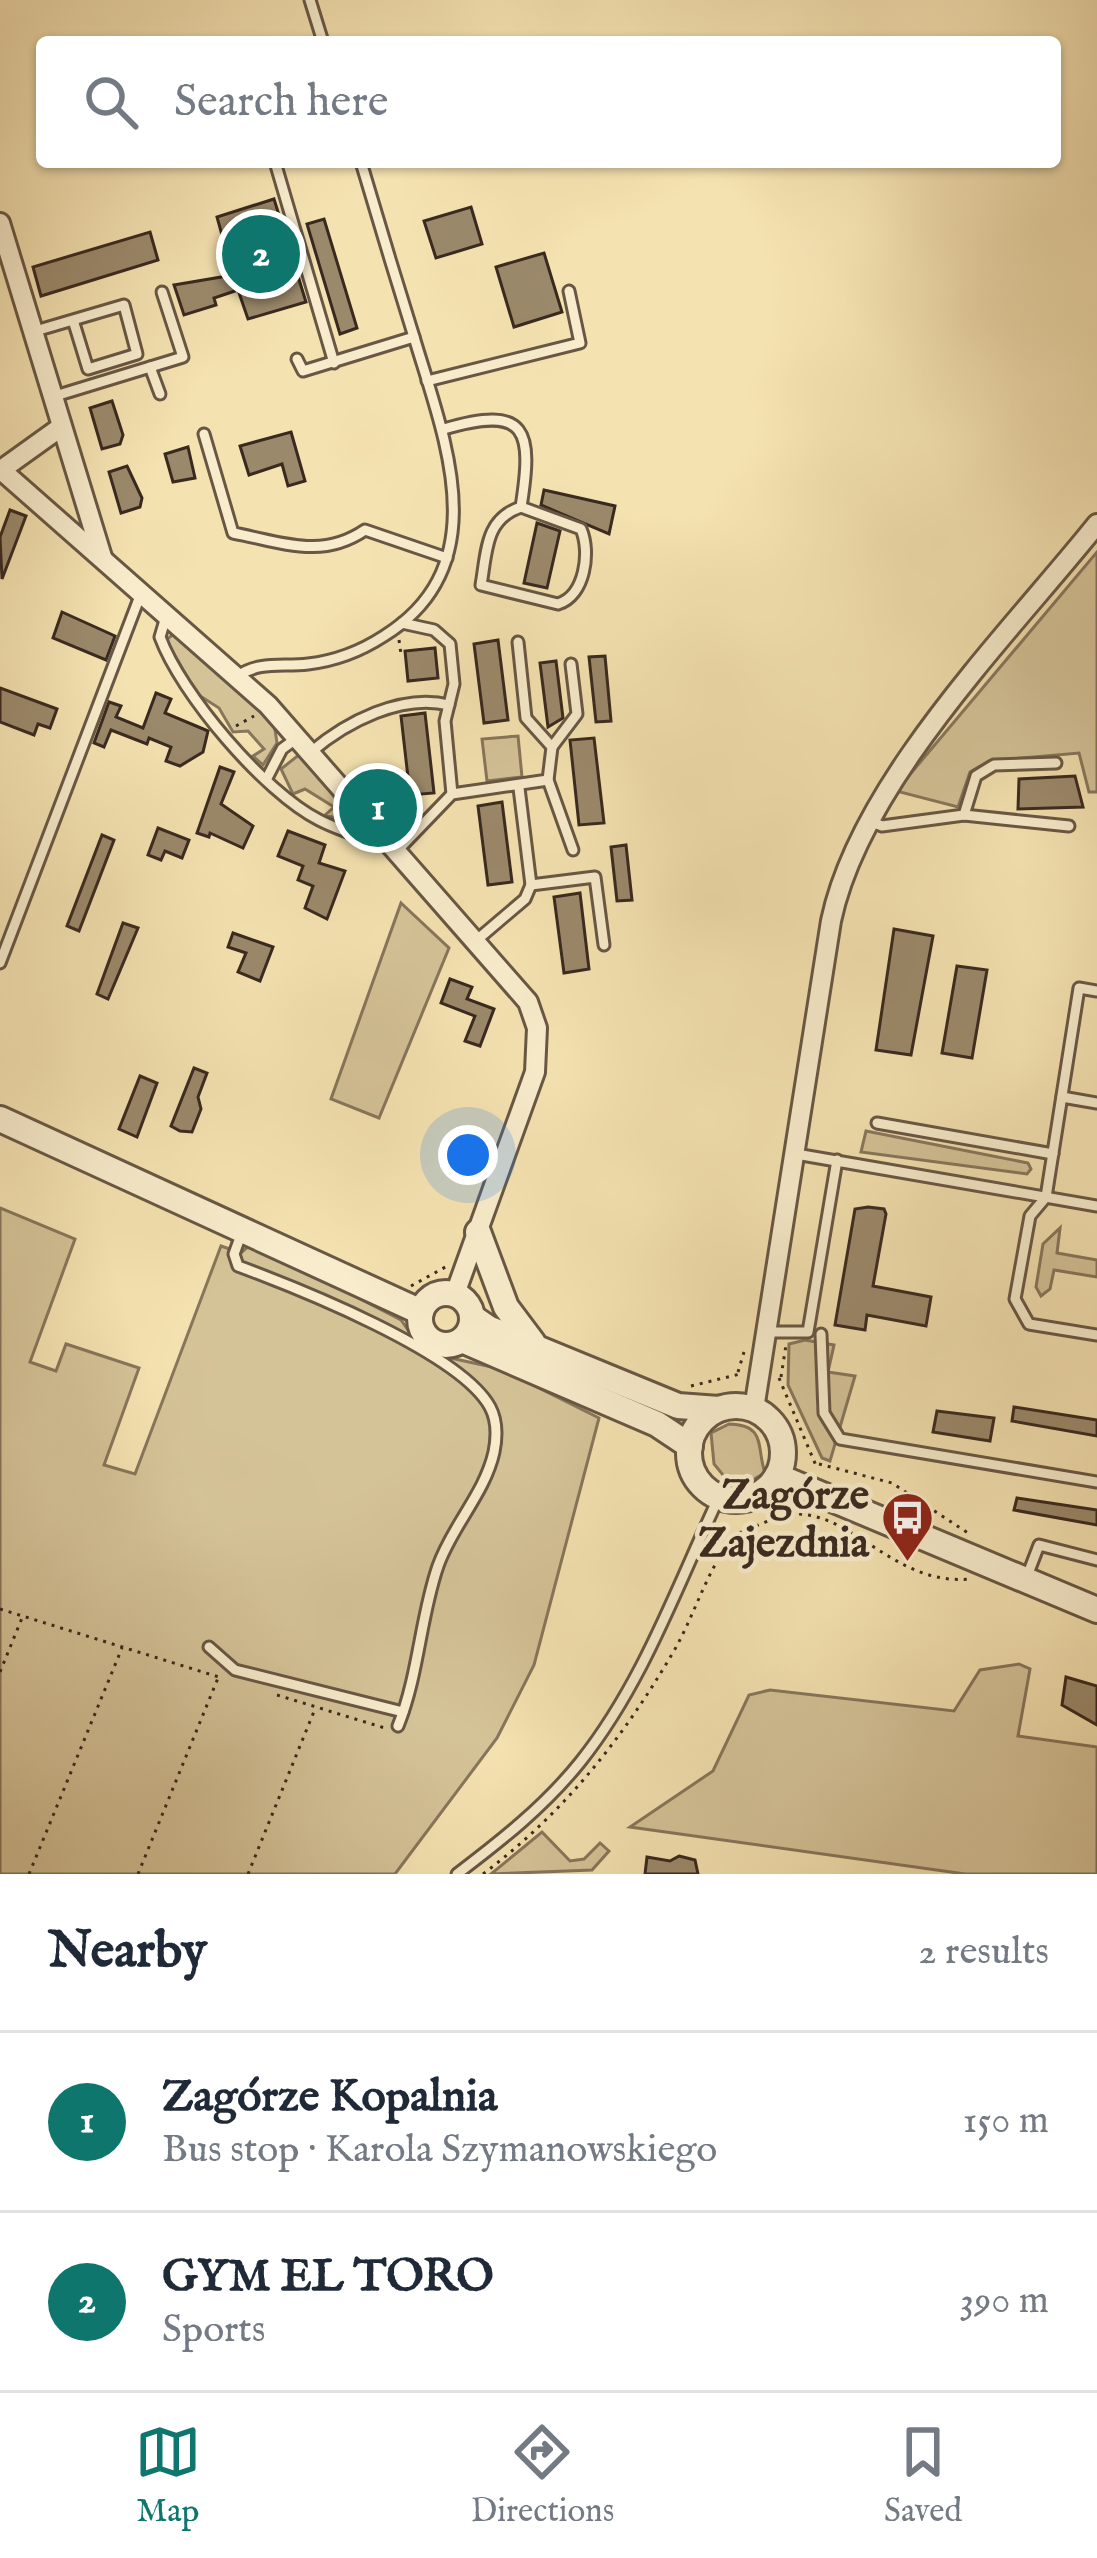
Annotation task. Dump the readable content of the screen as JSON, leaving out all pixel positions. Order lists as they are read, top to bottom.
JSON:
{
  "places": {
    "bus stop": ["Zagórze Zajezdnia"]
  },
  "page": {
    "search": "Search here",
    "pins": ["2", "1"],
    "heading": ["Nearby", "2 results"],
    "list": [
      {
        "mark": "1",
        "name": "Zagórze Kopalnia",
        "note": "Bus stop · Karola Szymanowskiego",
        "value": "150 m"
      },
      {
        "mark": "2",
        "name": "GYM EL TORO",
        "note": "Sports",
        "value": "390 m"
      }
    ],
    "nav": ["Map", "Directions", "Saved"]
  }
}
